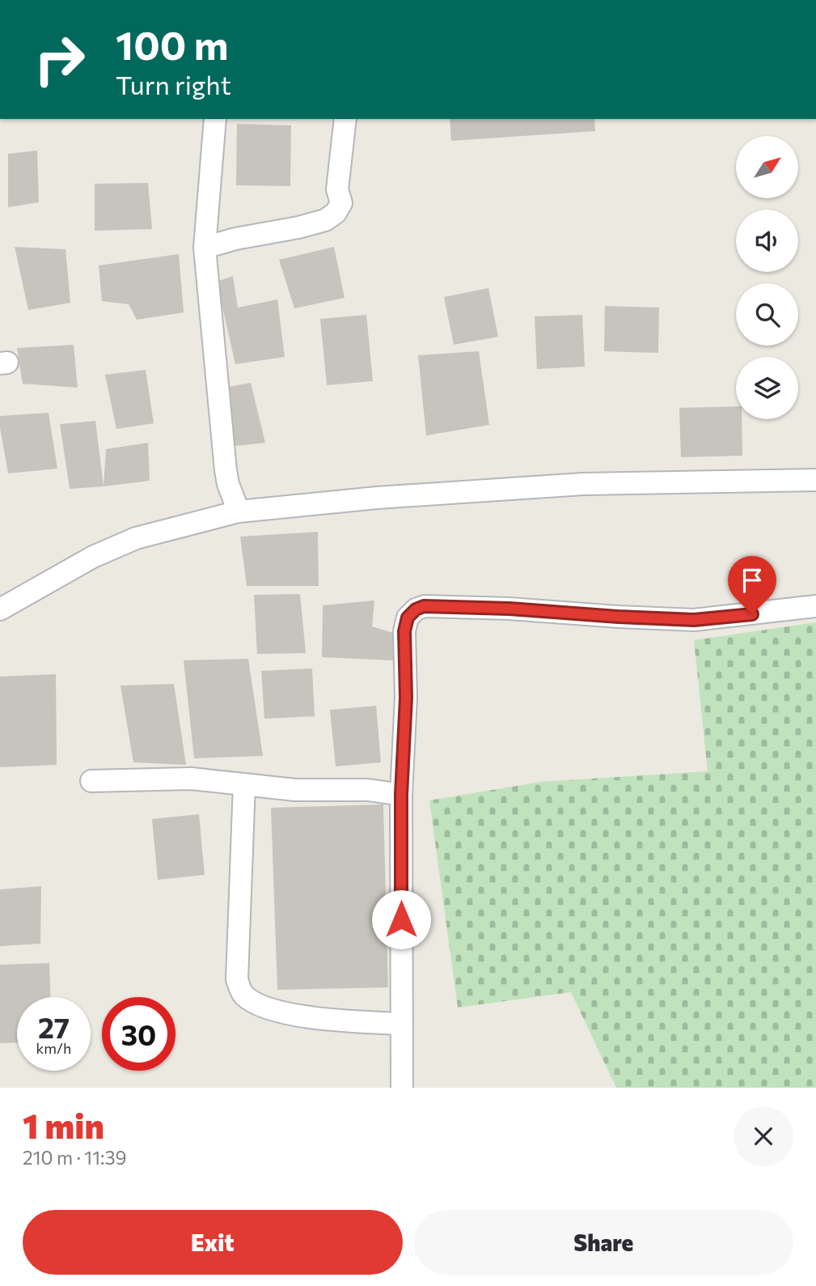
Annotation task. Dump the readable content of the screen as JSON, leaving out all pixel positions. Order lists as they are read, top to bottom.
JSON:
{
  "north": "top right",
  "page": {
    "turn": ["100 m", "Turn right"],
    "speed": "27 km/h",
    "limit": "30",
    "heading": ["1 min", "210 m · 11:39"],
    "buttons": ["Exit", "Share"]
  }
}
